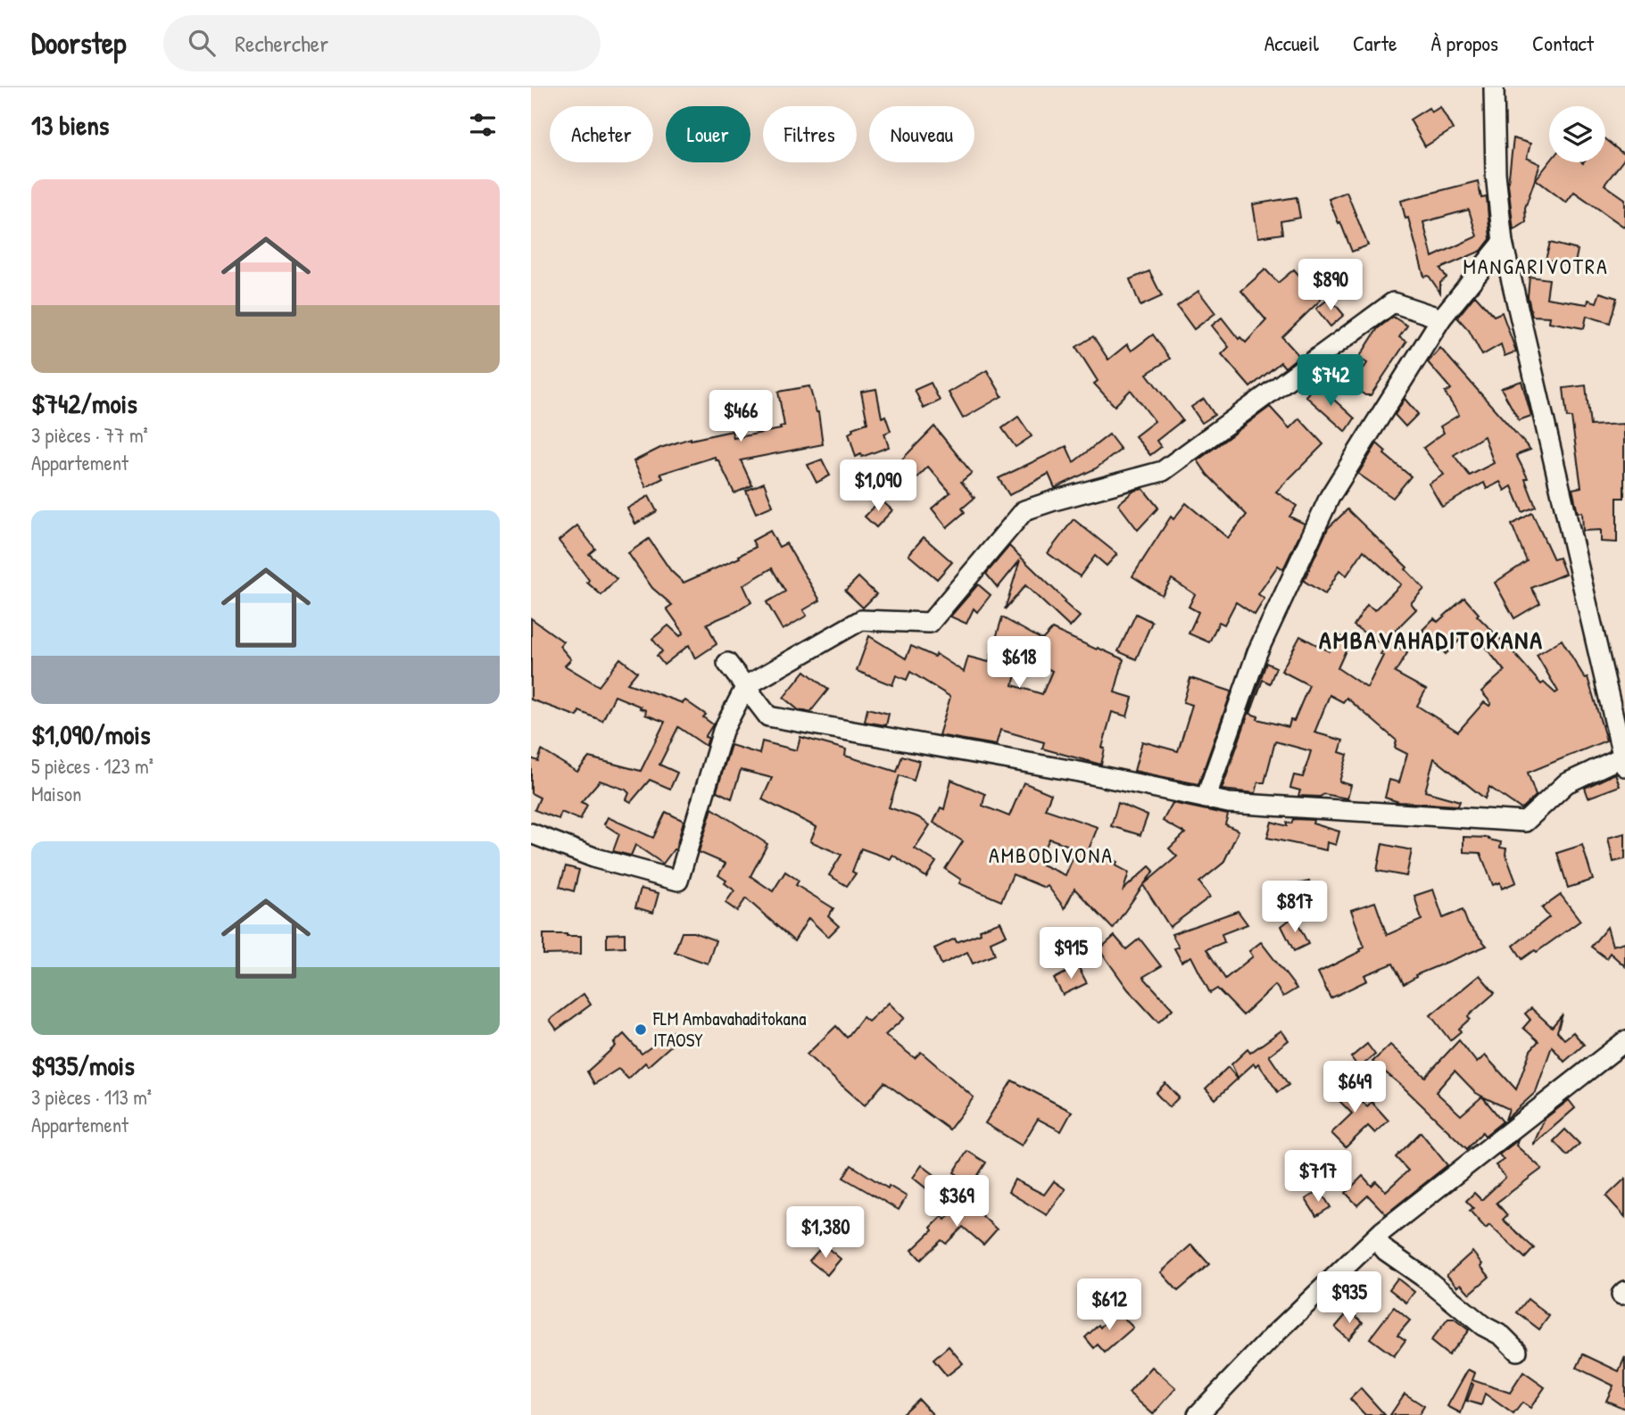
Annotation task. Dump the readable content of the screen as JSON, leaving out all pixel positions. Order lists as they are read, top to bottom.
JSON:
{
  "districts": ["MANGARIVOTRA", "AMBAVAHADITOKANA", "AMBODIVONA"],
  "places": ["FLM Ambavahaditokana ITAOSY"],
  "page": {
    "header": "Doorstep",
    "search": "Rechercher",
    "nav": [
      "Accueil",
      "Carte",
      "À propos",
      "Contact"
    ],
    "heading": "13 biens",
    "chip": [
      "Acheter",
      "Louer",
      "Filtres",
      "Nouveau"
    ],
    "list": [
      {
        "name": "$742/mois",
        "note": "3 pièces · 77 m² · Appartement"
      },
      {
        "name": "$1,090/mois",
        "note": "5 pièces · 123 m² · Maison"
      },
      {
        "name": "$935/mois",
        "note": "3 pièces · 113 m² · Appartement"
      }
    ],
    "price": [
      "$890",
      "$742",
      "$466",
      "$1,090",
      "$618",
      "$817",
      "$915",
      "$649",
      "$717",
      "$369",
      "$1,380",
      "$935",
      "$612"
    ]
  }
}
